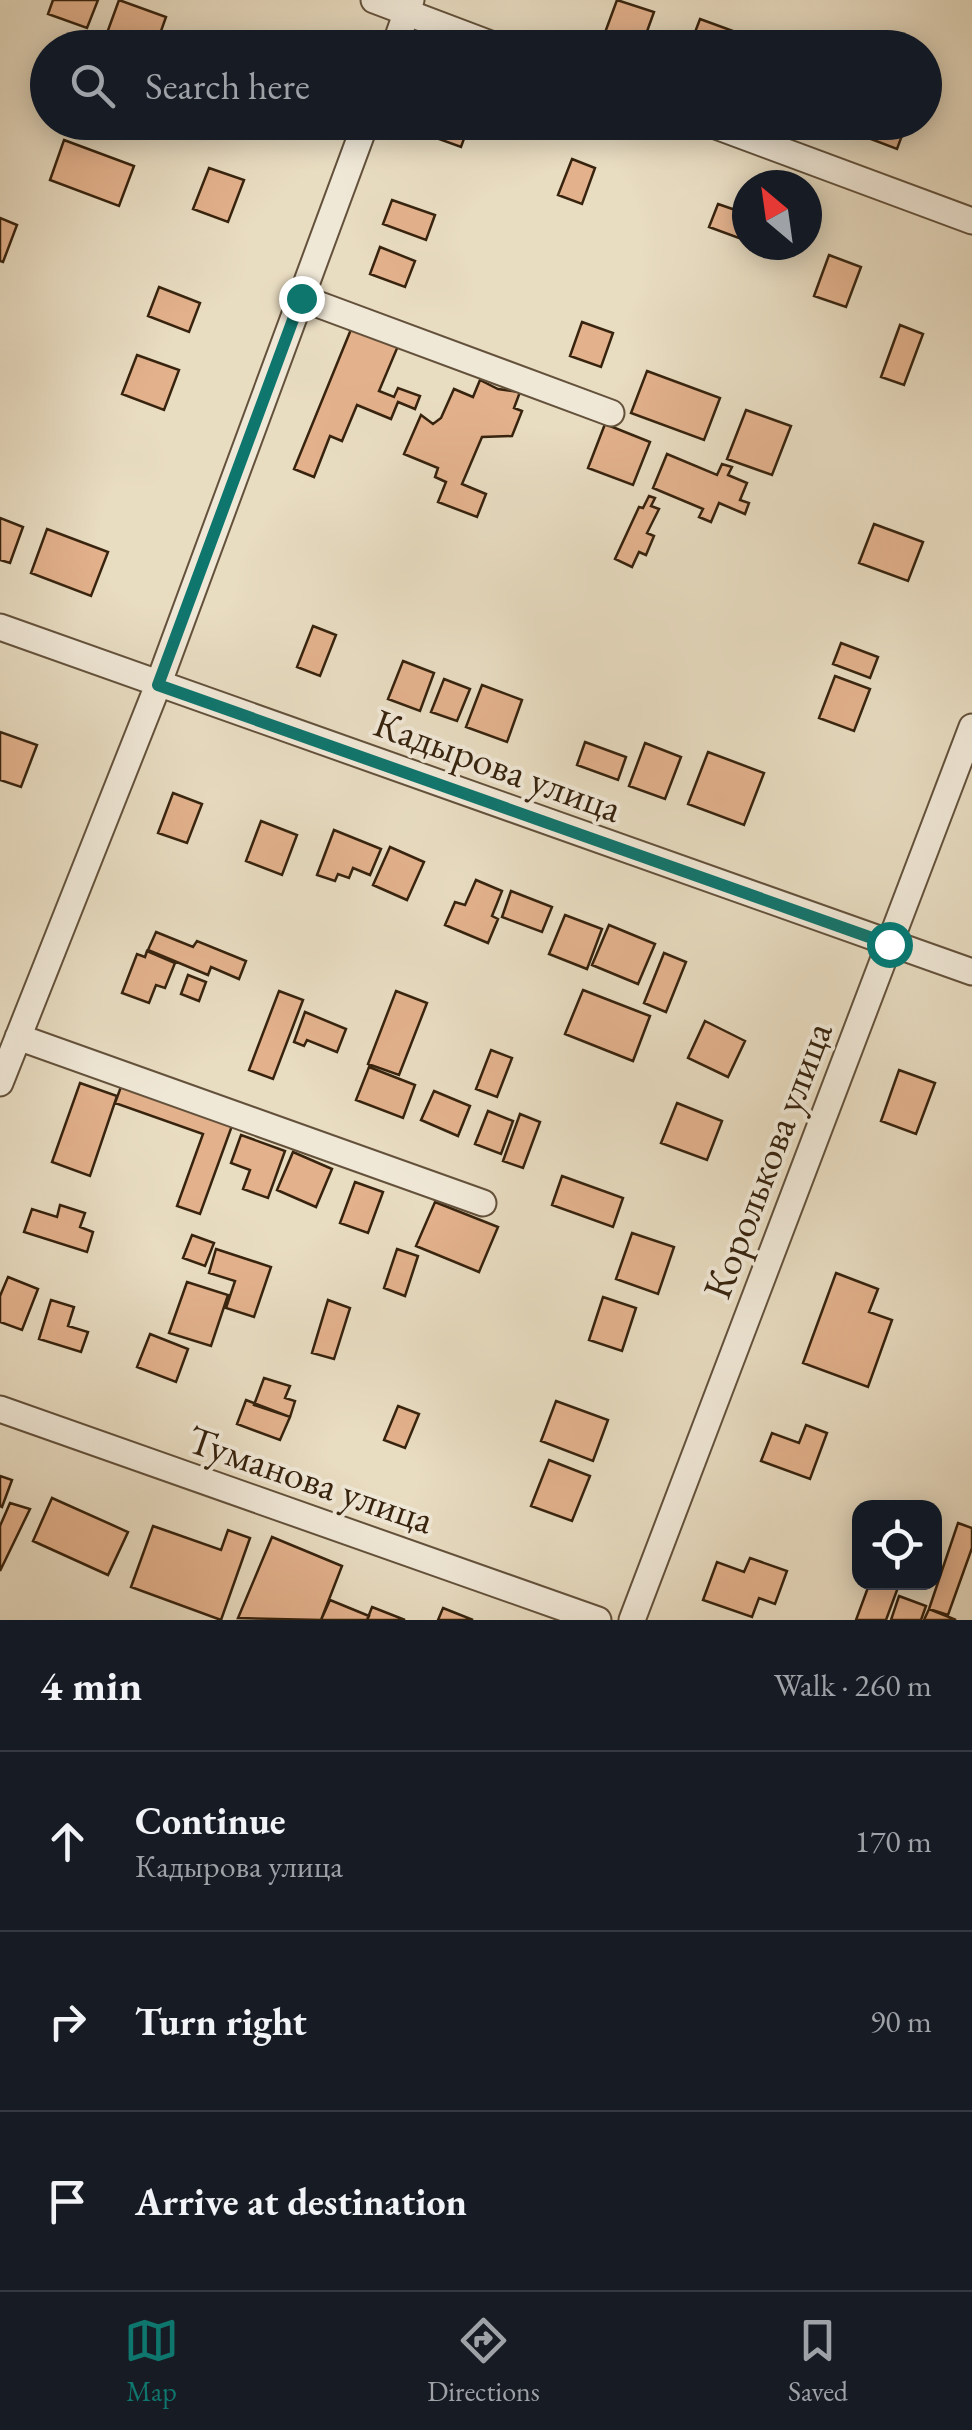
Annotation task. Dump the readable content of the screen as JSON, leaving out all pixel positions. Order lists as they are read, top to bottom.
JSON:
{
  "streets": {
    "street": ["Кадырова улица", "Королькова улица", "Туманова улица"]
  },
  "crossings": [
    ["Кадырова улица", "Королькова улица"]
  ],
  "north": "top left",
  "page": {
    "search": "Search here",
    "heading": ["4 min", "Walk · 260 m"],
    "list": [
      ["Continue", "Кадырова улица", "170 m"],
      ["Turn right", "90 m"],
      "Arrive at destination"
    ],
    "nav": ["Map", "Directions", "Saved"]
  }
}
